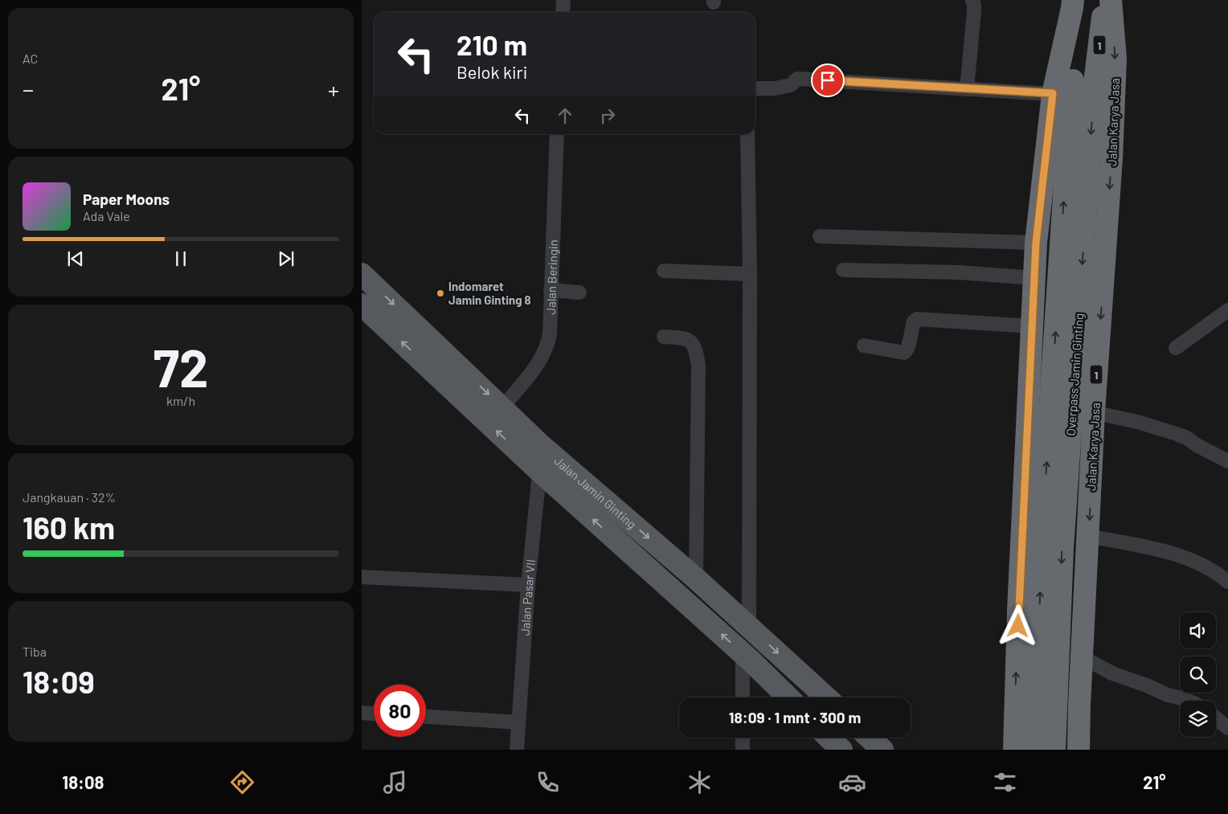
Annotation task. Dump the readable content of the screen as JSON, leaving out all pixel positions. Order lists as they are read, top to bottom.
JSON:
{
  "streets": {
    "highway": ["1", "Jalan Karya Jasa", "Overpass Jamin Ginting"],
    "main road": ["Jalan Jamin Ginting"],
    "street": ["Jalan Beringin", "Jalan Pasar VII"]
  },
  "crossings": [
    ["Jalan Beringin", "Jalan Jamin Ginting"],
    ["Jalan Jamin Ginting", "Jalan Pasar VII"]
  ],
  "places": ["Indomaret Jamin Ginting 8"],
  "page": {
    "tile": [
      "AC",
      ["72", "km/h"],
      ["Jangkauan · 32%", "160 km"],
      ["Tiba", "18:09"]
    ],
    "turn": ["210 m", "Belok kiri"],
    "heat": ["−", "21°", "+"],
    "song": ["Paper Moons", "Ada Vale"],
    "limit": "80",
    "trip": "18:09 · 1 mnt · 300 m",
    "tabs": ["18:08", "21°"]
  }
}
